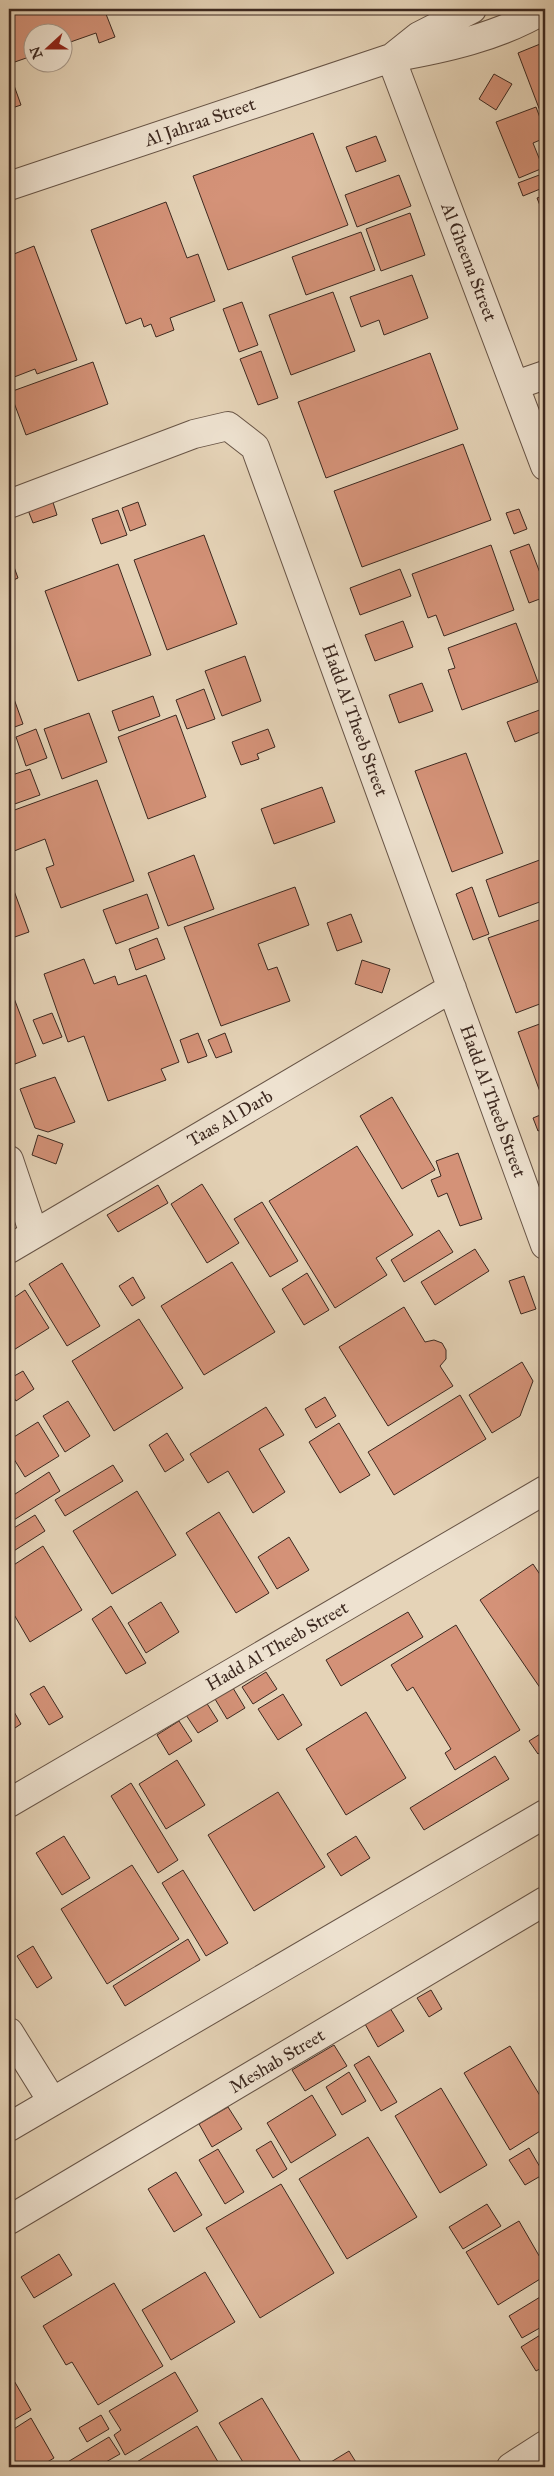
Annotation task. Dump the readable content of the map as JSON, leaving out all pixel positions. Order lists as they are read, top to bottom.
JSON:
{
  "streets": {
    "street": [
      "Al Jahraa Street",
      "Al Gheena Street",
      "Hadd Al Theeb Street",
      "Taas Al Darb",
      "Meshab Street"
    ]
  },
  "crossings": [
    ["Al Jahraa Street", "Al Gheena Street"],
    ["Hadd Al Theeb Street", "Taas Al Darb"]
  ],
  "north": "left"
}
